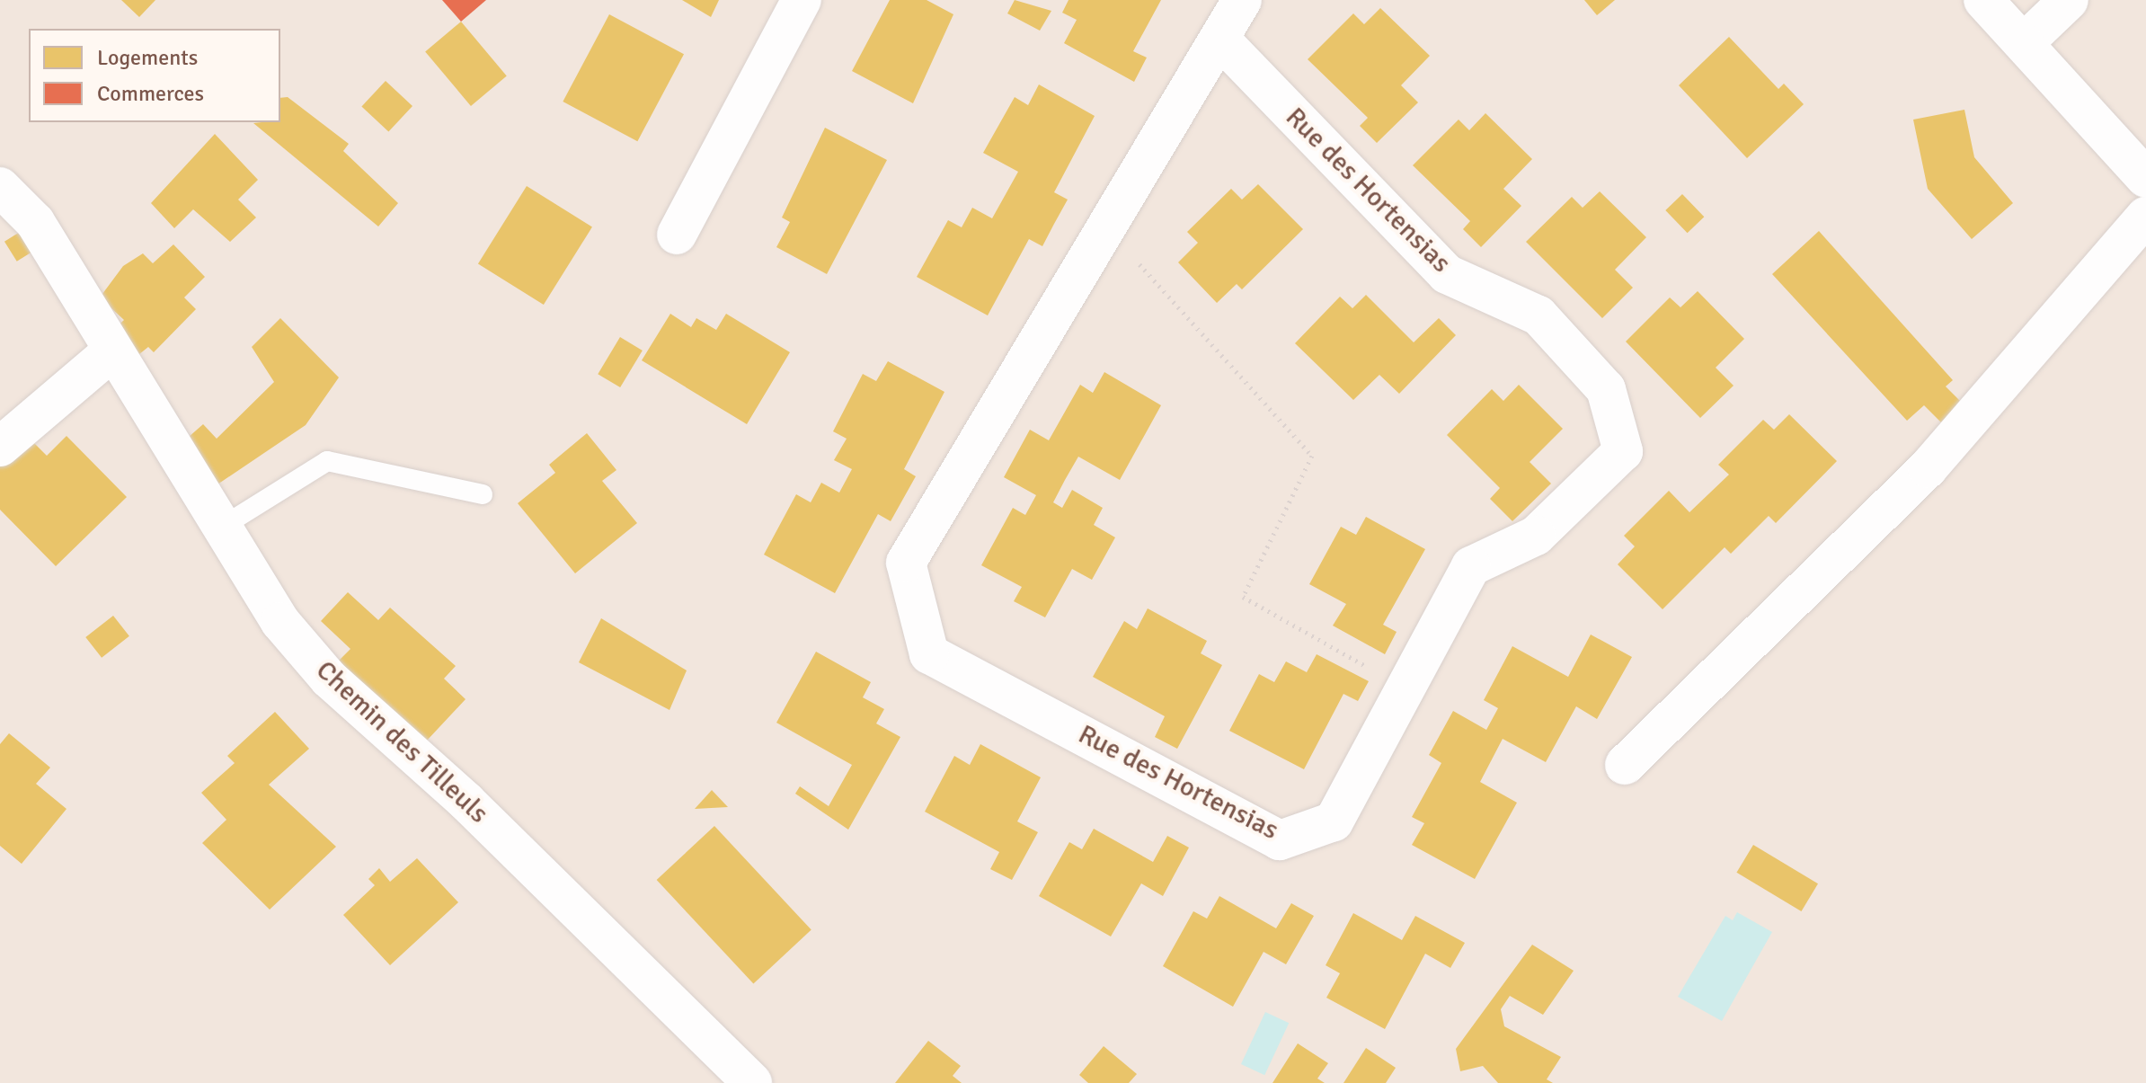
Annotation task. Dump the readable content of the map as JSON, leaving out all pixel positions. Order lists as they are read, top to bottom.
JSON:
{
  "streets": {
    "street": ["Rue des Hortensias", "Chemin des Tilleuls"]
  },
  "legend": ["Logements", "Commerces"]
}
